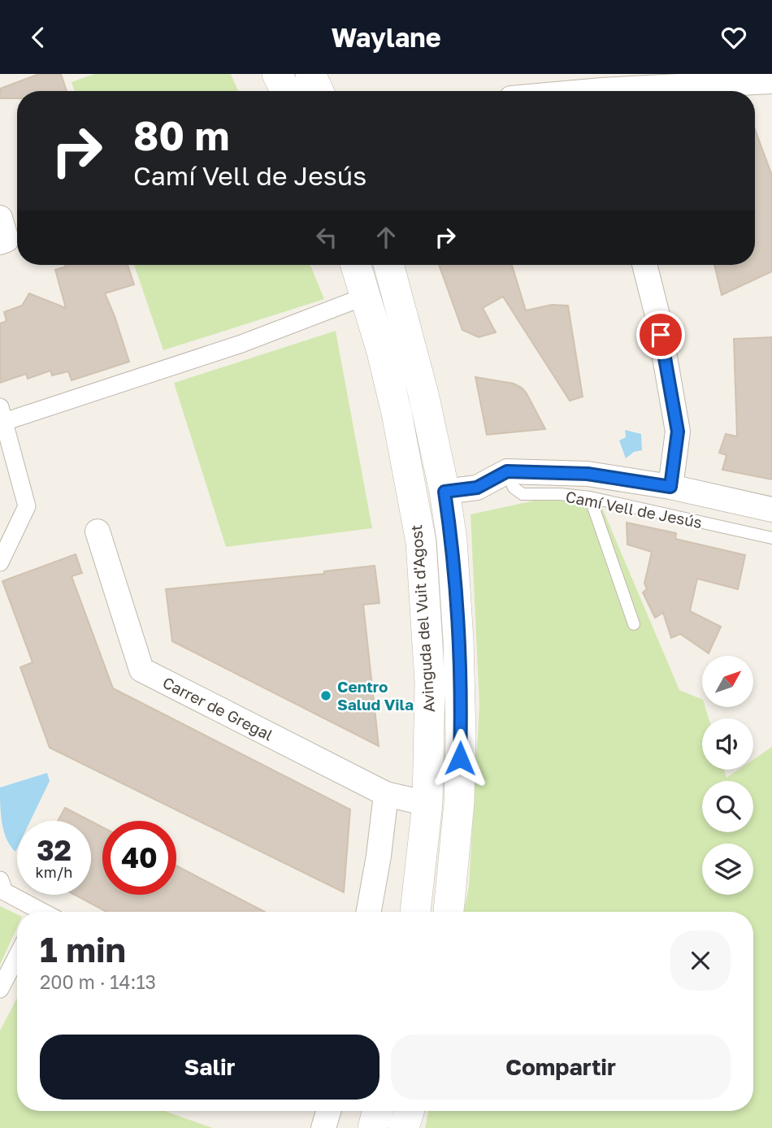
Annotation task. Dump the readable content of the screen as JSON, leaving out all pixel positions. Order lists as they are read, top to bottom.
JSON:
{
  "streets": {
    "street": ["Camí Vell de Jesús", "Avinguda del Vuit d'Agost", "Carrer de Gregal"]
  },
  "crossings": [
    ["Avinguda del Vuit d'Agost", "Carrer de Gregal"]
  ],
  "places": ["Centro Salud Vila"],
  "north": "top right",
  "page": {
    "header": "Waylane",
    "turn": ["80 m", "Camí Vell de Jesús"],
    "speed": "32 km/h",
    "limit": "40",
    "heading": ["1 min", "200 m · 14:13"],
    "buttons": ["Salir", "Compartir"]
  }
}
